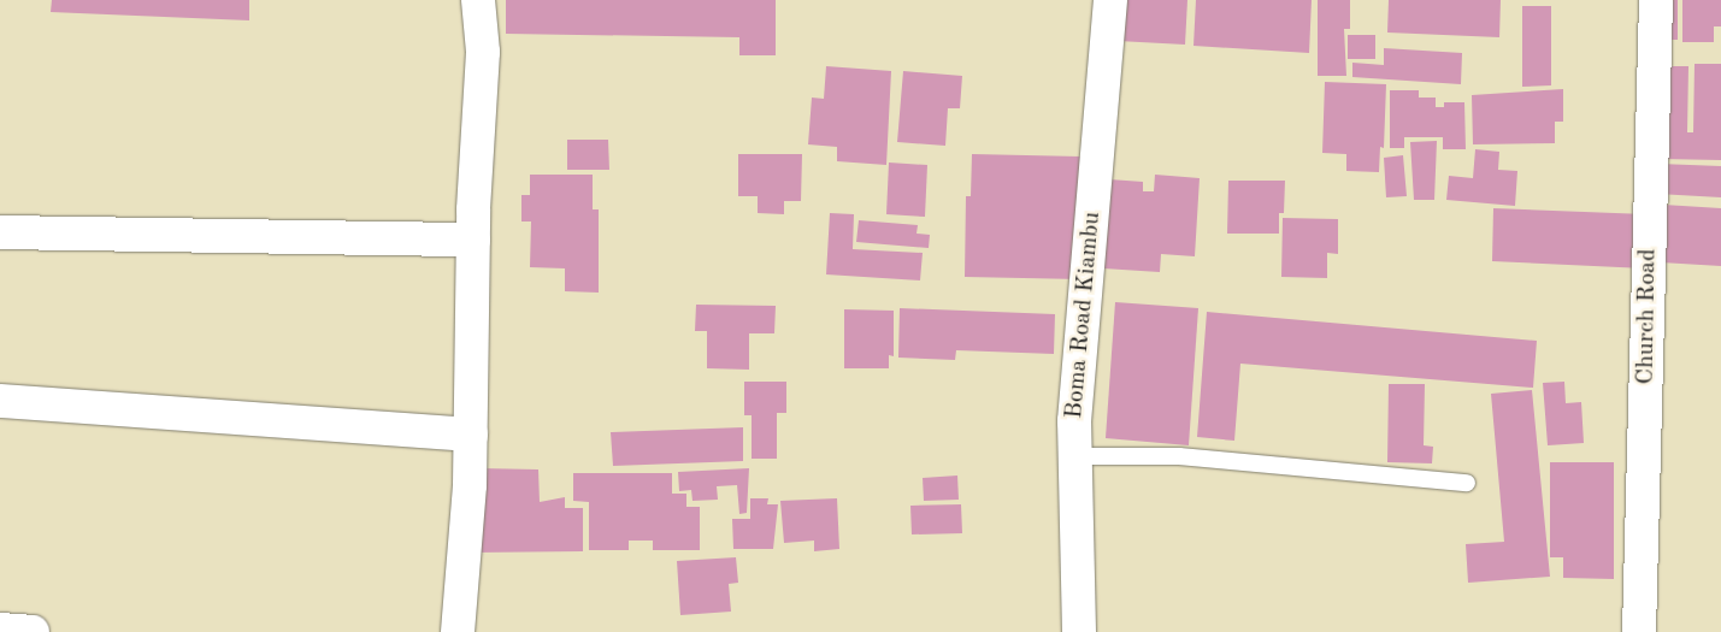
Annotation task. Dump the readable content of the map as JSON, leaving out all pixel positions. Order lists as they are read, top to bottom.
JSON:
{
  "streets": {
    "street": ["Boma Road Kiambu", "Church Road"]
  }
}
